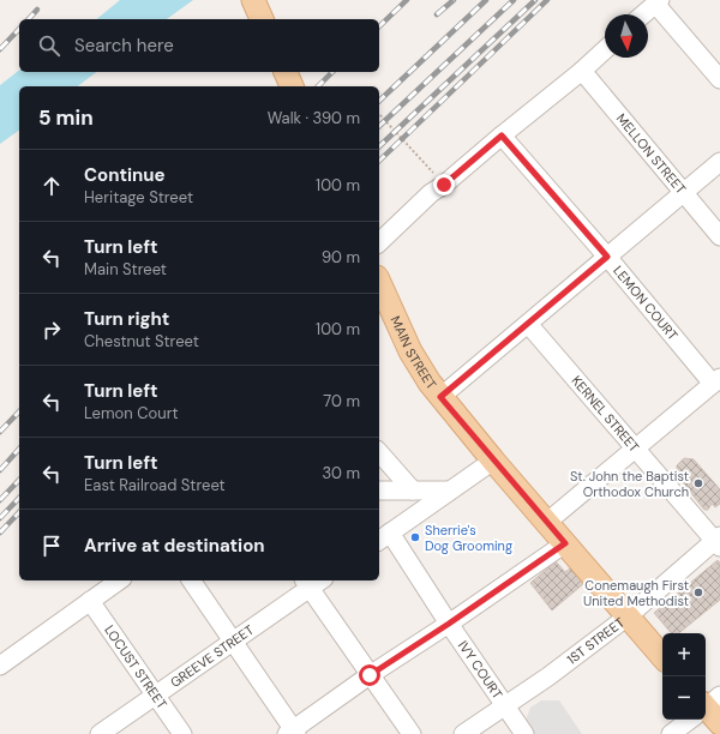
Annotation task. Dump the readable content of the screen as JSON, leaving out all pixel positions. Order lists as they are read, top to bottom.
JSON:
{
  "streets": {
    "main road": ["MAIN STREET"],
    "street": [
      "MELLON STREET",
      "LEMON COURT",
      "KERNEL STREET",
      "1ST STREET",
      "GREEVE STREET",
      "LOCUST STREET",
      "IVY COURT"
    ]
  },
  "crossings": [
    ["MAIN STREET", "1ST STREET"],
    ["KERNEL STREET", "1ST STREET"],
    ["1ST STREET", "IVY COURT"],
    ["GREEVE STREET", "LOCUST STREET"]
  ],
  "places": ["St. John the Baptist Orthodox Church", "Sherrie's Dog Grooming", "Conemaugh First United Methodist"],
  "north": "bottom",
  "page": {
    "search": "Search here",
    "heading": ["5 min", "Walk · 390 m"],
    "list": [
      ["Continue", "Heritage Street", "100 m"],
      ["Turn left", "Main Street", "90 m"],
      ["Turn right", "Chestnut Street", "100 m"],
      ["Turn left", "Lemon Court", "70 m"],
      ["Turn left", "East Railroad Street", "30 m"],
      "Arrive at destination"
    ],
    "map_buttons": ["+", "−"]
  }
}
